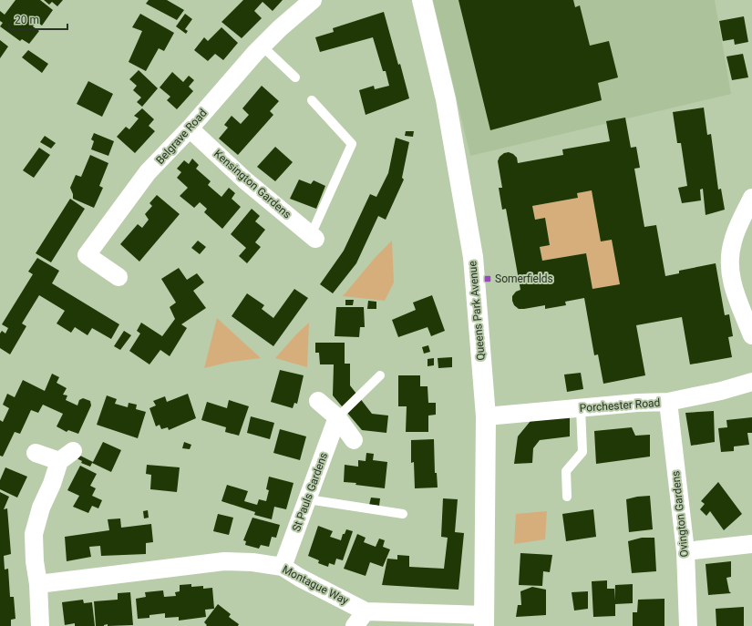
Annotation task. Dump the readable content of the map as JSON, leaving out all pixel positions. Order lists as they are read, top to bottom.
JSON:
{
  "streets": {
    "street": [
      "Belgrave Road",
      "Kensington Gardens",
      "Queens Park Avenue",
      "Porchester Road",
      "St Pauls Gardens",
      "Ovington Gardens",
      "Montague Way"
    ]
  },
  "crossings": [
    ["Belgrave Road", "Kensington Gardens"],
    ["Queens Park Avenue", "Porchester Road"],
    ["Queens Park Avenue", "Montague Way"],
    ["Porchester Road", "Ovington Gardens"],
    ["St Pauls Gardens", "Montague Way"]
  ],
  "places": {
    "transit": ["Somerfields"]
  },
  "scale_bar": "20 m"
}
